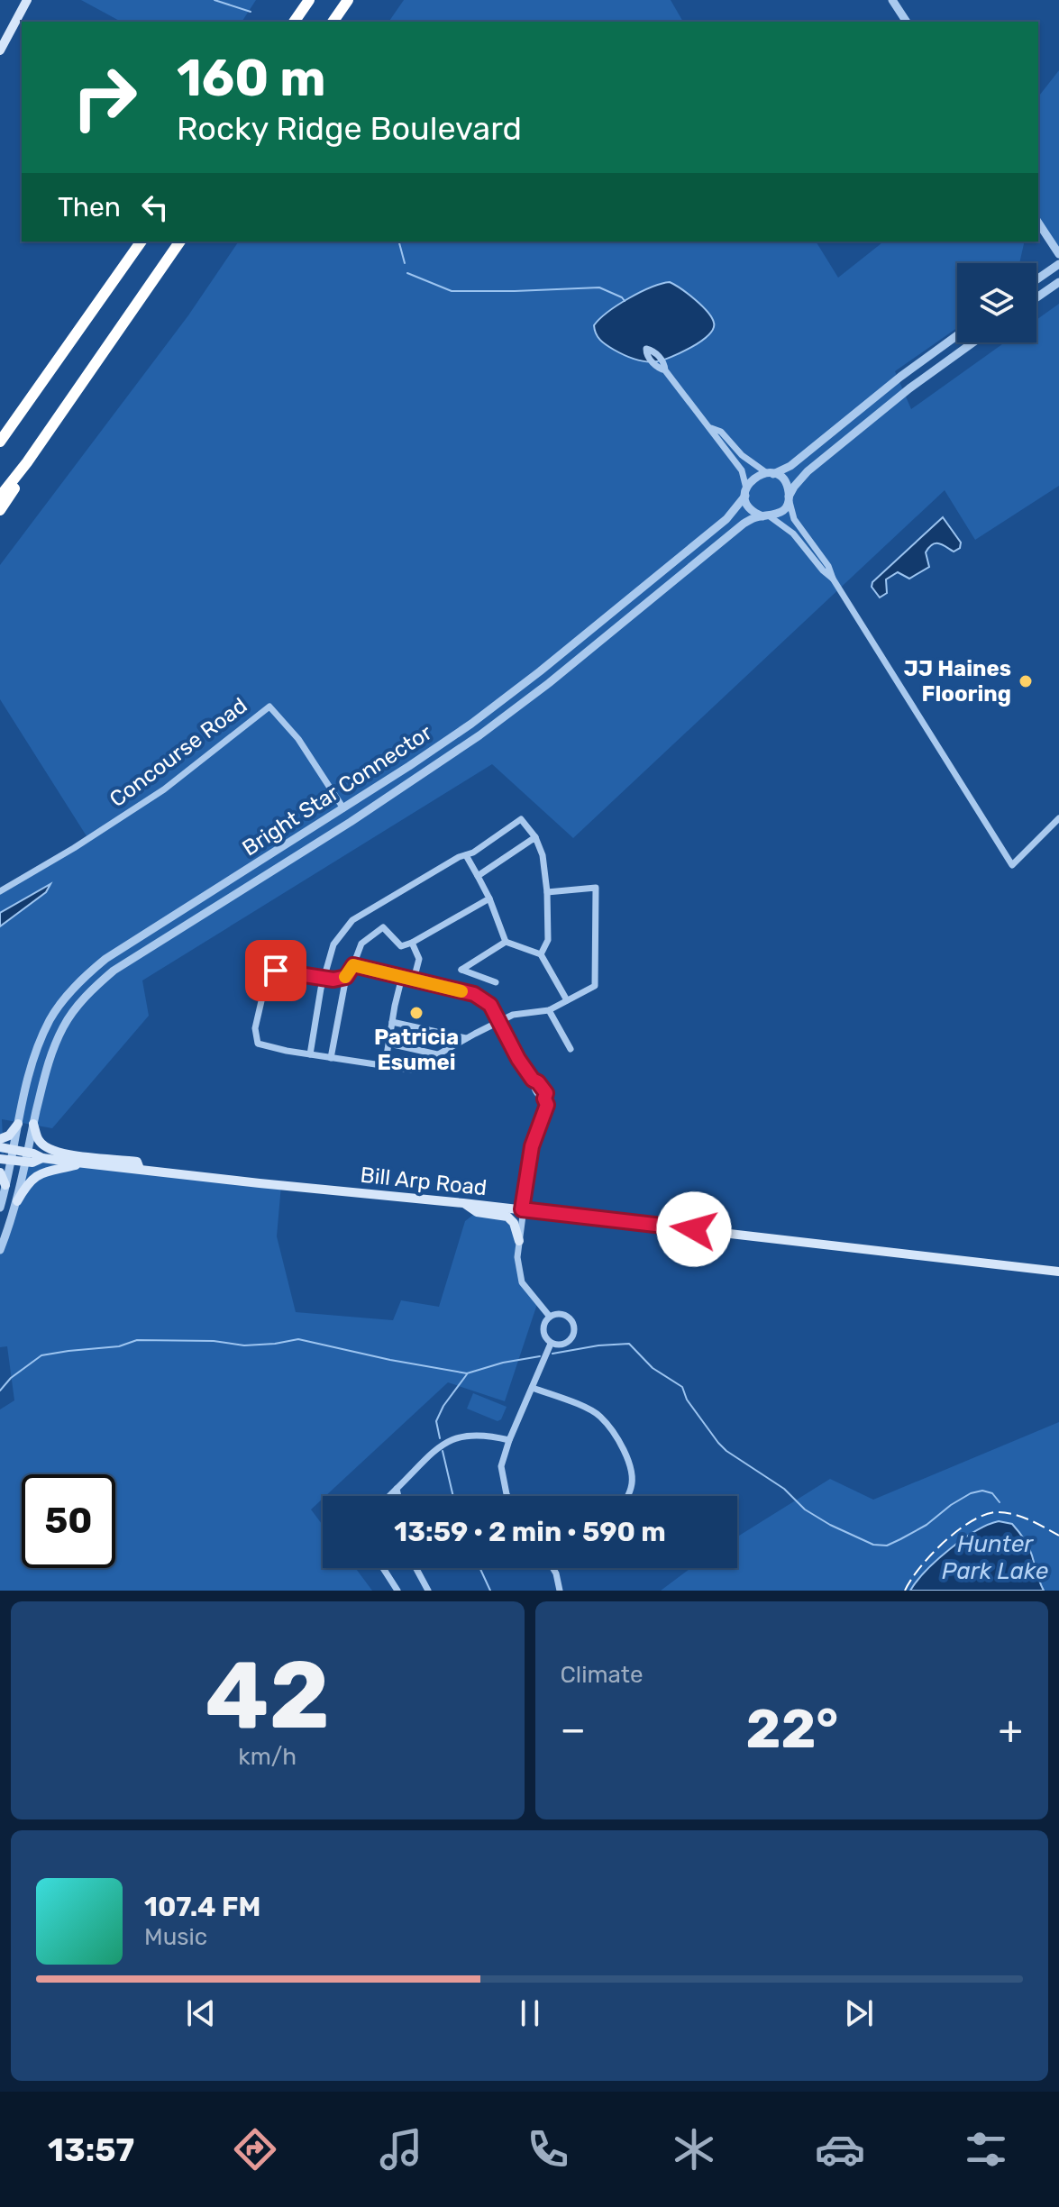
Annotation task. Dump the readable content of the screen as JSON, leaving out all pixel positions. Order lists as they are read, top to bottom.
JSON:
{
  "streets": {
    "main road": ["Bill Arp Road"],
    "street": ["Concourse Road", "Bright Star Connector"]
  },
  "crossings": [
    ["Concourse Road", "Bright Star Connector"],
    ["Bright Star Connector", "Bill Arp Road"]
  ],
  "water": ["Hunter Park Lake"],
  "places": ["JJ Haines Flooring", "Patricia Esumei"],
  "page": {
    "turn": ["160 m", "Rocky Ridge Boulevard"],
    "then": "Then",
    "limit": "50",
    "trip": "13:59 · 2 min · 590 m",
    "tile": [
      ["42", "km/h"],
      "Climate"
    ],
    "heat": ["−", "22°", "+"],
    "song": ["107.4 FM", "Music"],
    "tabs": "13:57"
  }
}
